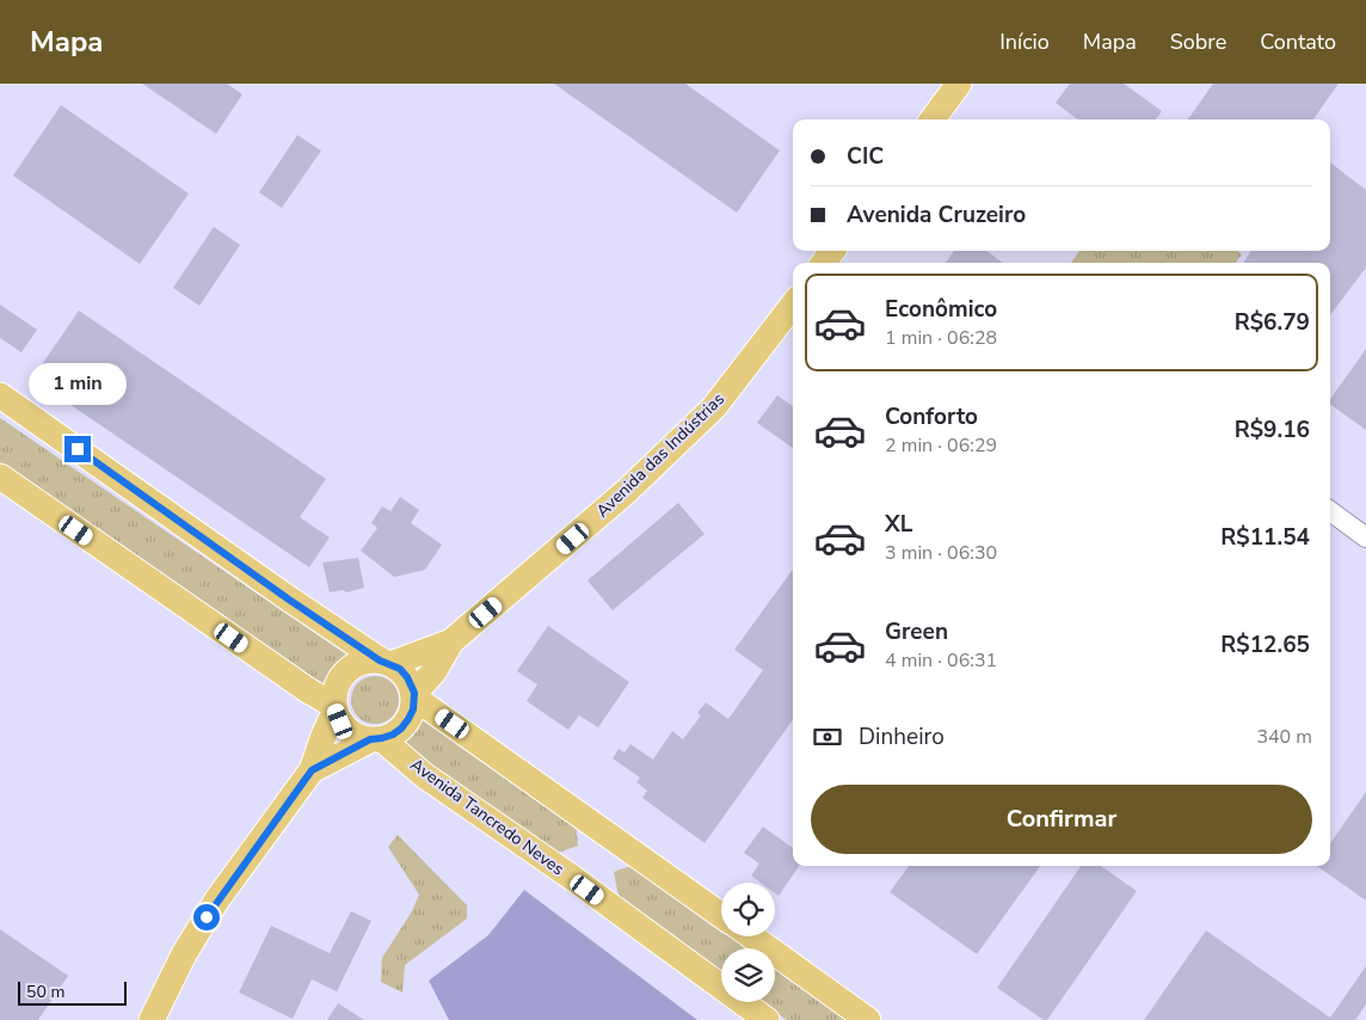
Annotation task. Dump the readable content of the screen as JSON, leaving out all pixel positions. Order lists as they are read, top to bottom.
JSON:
{
  "streets": {
    "main road": ["Avenida das Indústrias", "Avenida Tancredo Neves"]
  },
  "scale_bar": "50 m",
  "page": {
    "header": "Mapa",
    "nav": [
      "Início",
      "Mapa",
      "Sobre",
      "Contato"
    ],
    "banner": ["CIC", "Avenida Cruzeiro"],
    "list": [
      {
        "name": "Econômico",
        "note": "1 min · 06:28",
        "value": "R$6.79"
      },
      {
        "name": "Conforto",
        "note": "2 min · 06:29",
        "value": "R$9.16"
      },
      {
        "name": "XL",
        "note": "3 min · 06:30",
        "value": "R$11.54"
      },
      {
        "name": "Green",
        "note": "4 min · 06:31",
        "value": "R$12.65"
      }
    ],
    "bubble": "1 min",
    "pay": ["Dinheiro", "340 m"],
    "buttons": "Confirmar",
    "scale": "50 m"
  }
}
